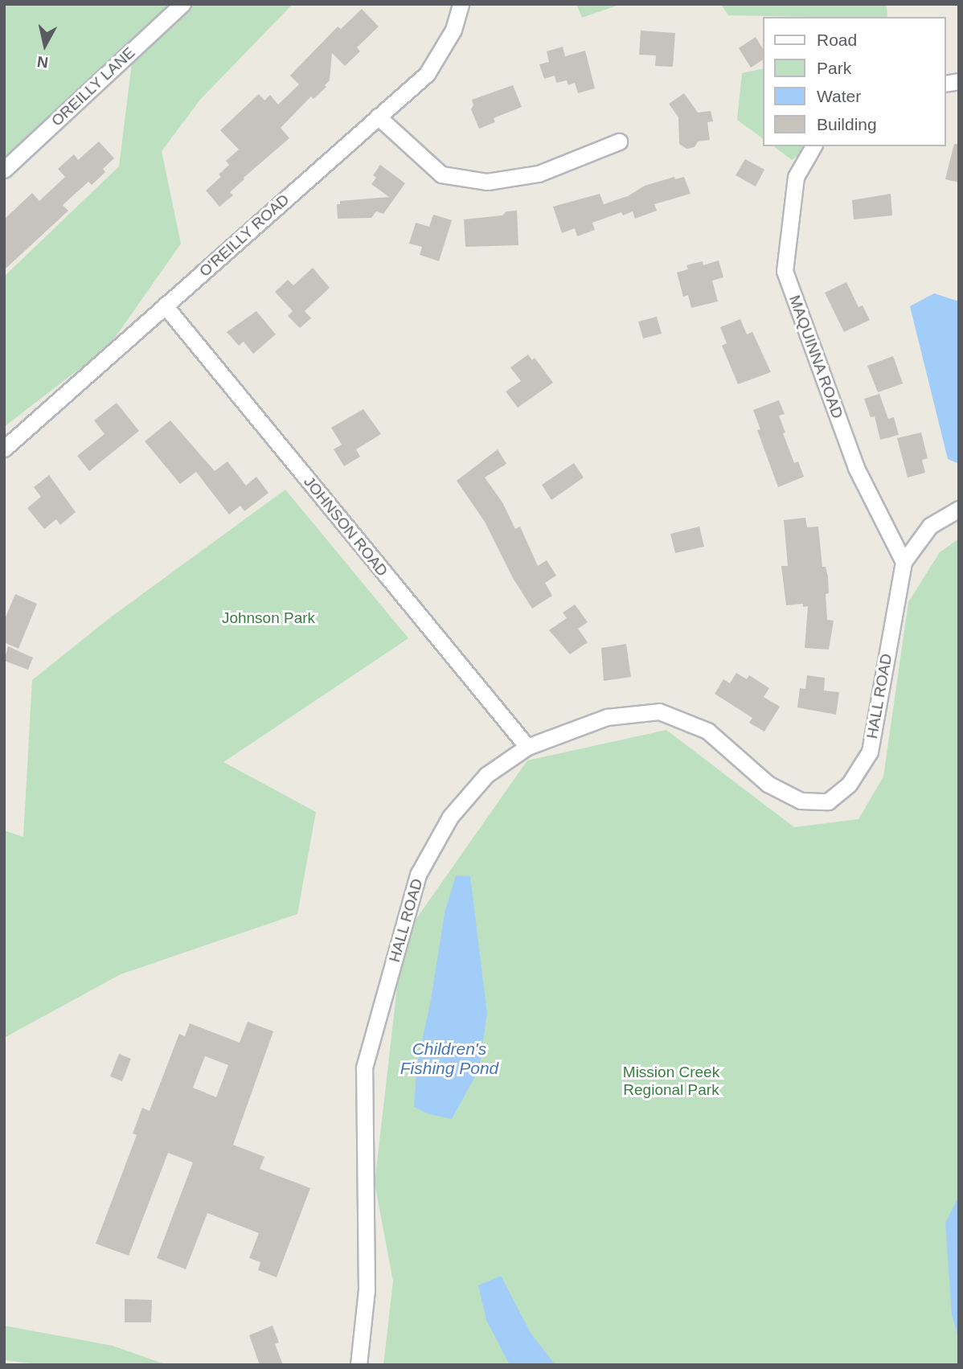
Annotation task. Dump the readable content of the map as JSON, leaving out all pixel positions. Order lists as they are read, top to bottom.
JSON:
{
  "streets": {
    "street": [
      "OREILLY LANE",
      "O'REILLY ROAD",
      "MAQUINNA ROAD",
      "JOHNSON ROAD",
      "HALL ROAD"
    ]
  },
  "crossings": [
    ["O'REILLY ROAD", "JOHNSON ROAD"],
    ["MAQUINNA ROAD", "HALL ROAD"],
    ["JOHNSON ROAD", "HALL ROAD"]
  ],
  "water": ["Children's Fishing Pond"],
  "parks": ["Johnson Park", "Mission Creek Regional Park"],
  "legend": [
    "Road",
    "Park",
    "Water",
    "Building"
  ],
  "north": "bottom"
}
